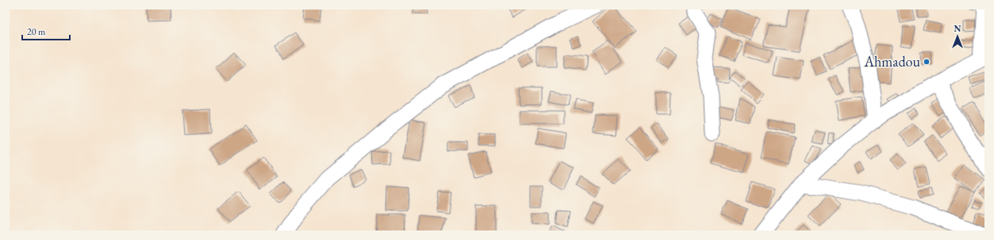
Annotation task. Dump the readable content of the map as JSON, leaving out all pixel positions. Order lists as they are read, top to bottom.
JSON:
{
  "places": ["Ahmadou"],
  "scale_bar": "20 m",
  "north": "top"
}
